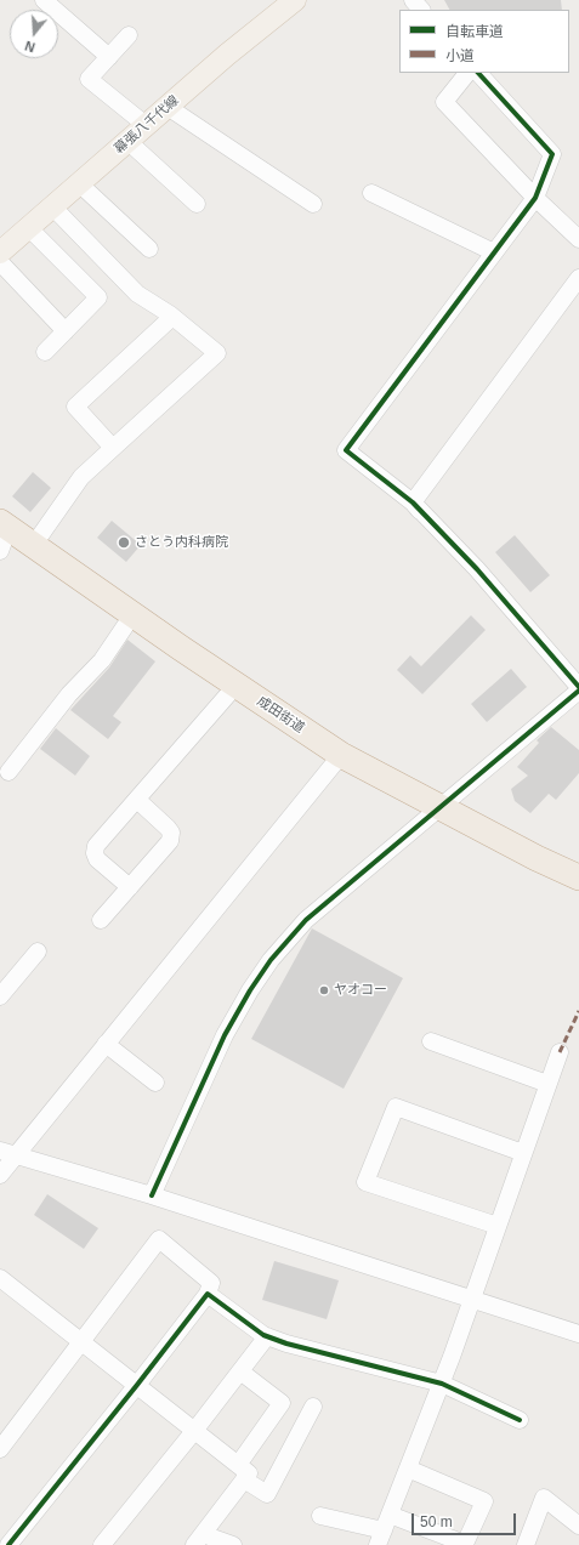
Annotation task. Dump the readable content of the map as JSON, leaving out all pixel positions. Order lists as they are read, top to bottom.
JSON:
{
  "streets": {
    "highway": ["成田街道"],
    "main road": ["幕張八千代線"]
  },
  "places": ["さとう内科病院", "ヤオコー"],
  "legend": ["自転車道", "小道"],
  "scale_bar": "50 m",
  "north": "bottom"
}
